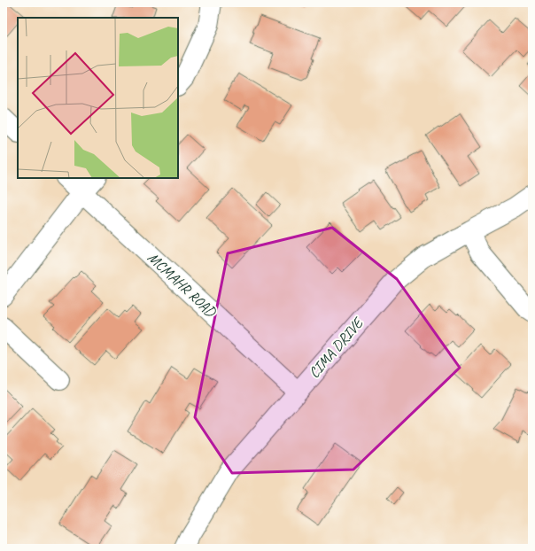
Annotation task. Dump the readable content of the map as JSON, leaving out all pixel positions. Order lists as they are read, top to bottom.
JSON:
{
  "streets": {
    "street": ["MCMAHR ROAD", "CIMA DRIVE"]
  },
  "crossings": [
    ["MCMAHR ROAD", "CIMA DRIVE"]
  ]
}
